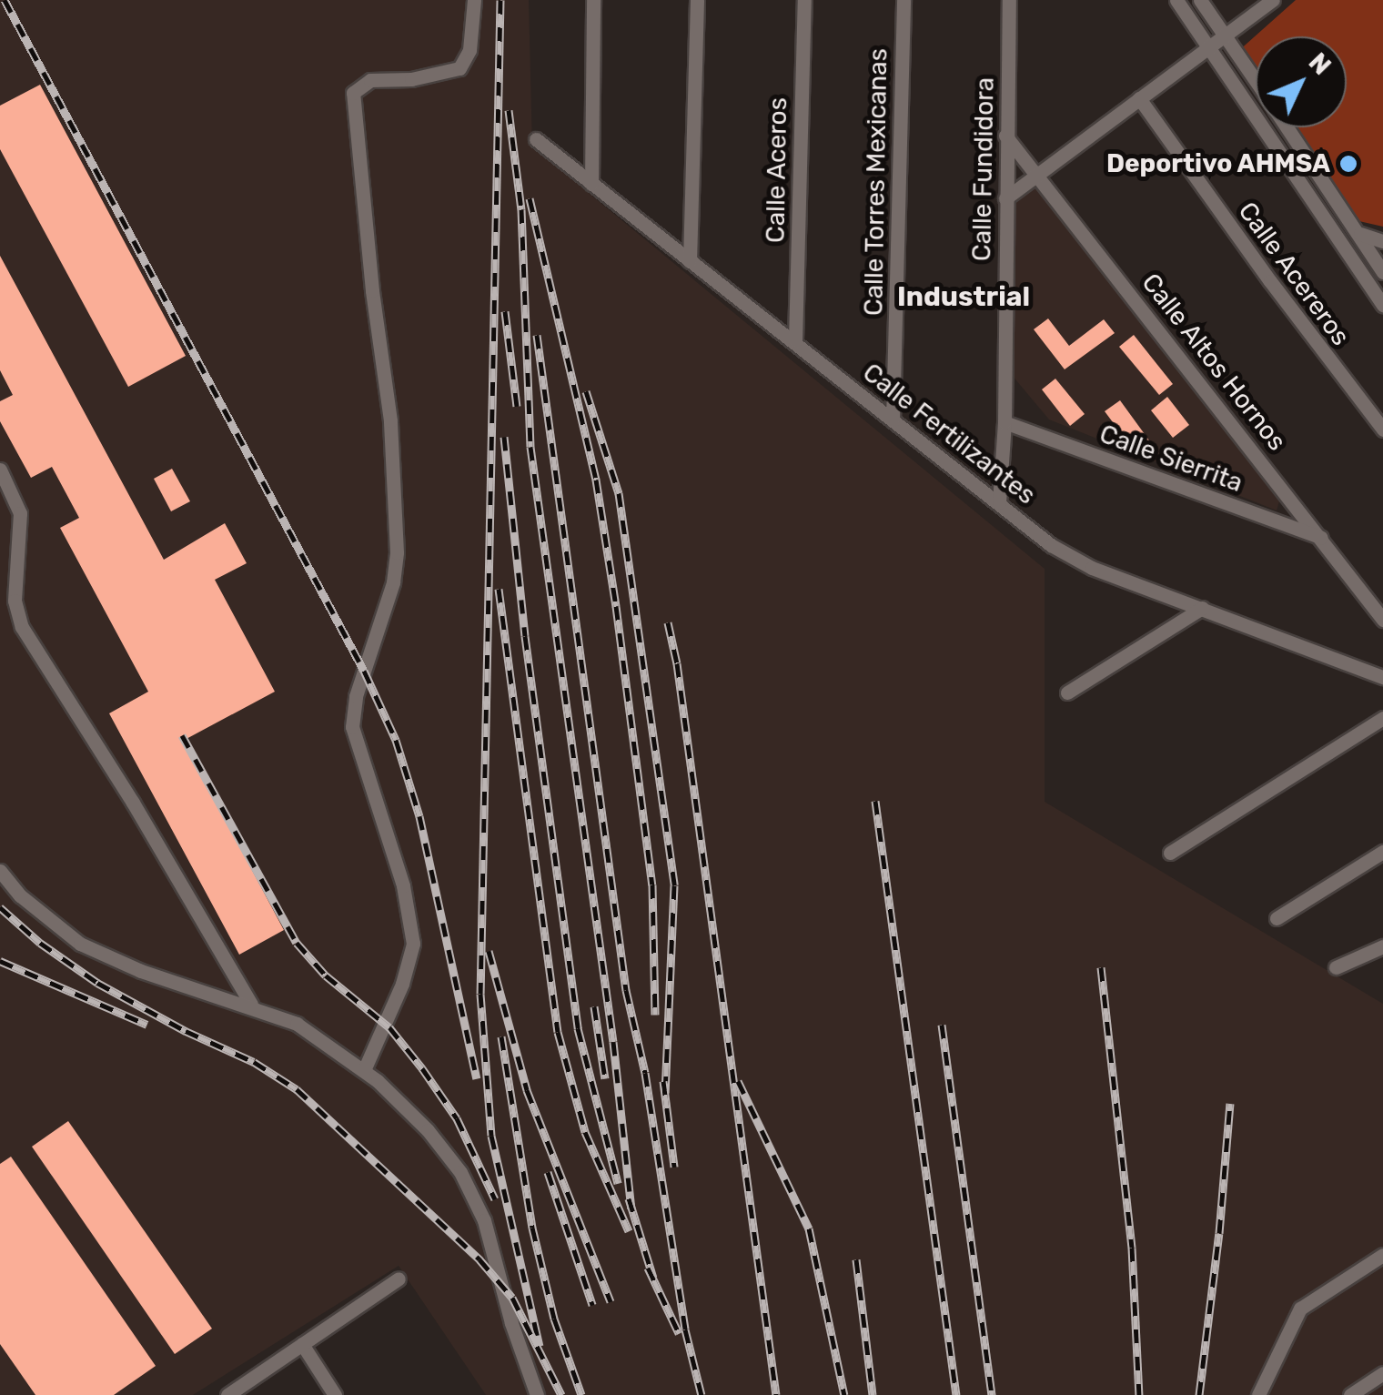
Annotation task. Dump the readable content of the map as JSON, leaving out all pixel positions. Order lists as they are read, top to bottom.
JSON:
{
  "streets": {
    "street": [
      "Calle Fundidora",
      "Calle Aceros",
      "Calle Torres Mexicanas",
      "Calle Acereros",
      "Calle Altos Hornos",
      "Calle Fertilizantes",
      "Calle Sierrita"
    ]
  },
  "crossings": [
    ["Calle Fundidora", "Calle Altos Hornos"],
    ["Calle Fundidora", "Calle Fertilizantes"],
    ["Calle Fundidora", "Calle Sierrita"],
    ["Calle Aceros", "Calle Fertilizantes"],
    ["Calle Torres Mexicanas", "Calle Fertilizantes"],
    ["Calle Altos Hornos", "Calle Sierrita"]
  ],
  "districts": ["Industrial"],
  "places": ["Deportivo AHMSA"],
  "north": "top right"
}
